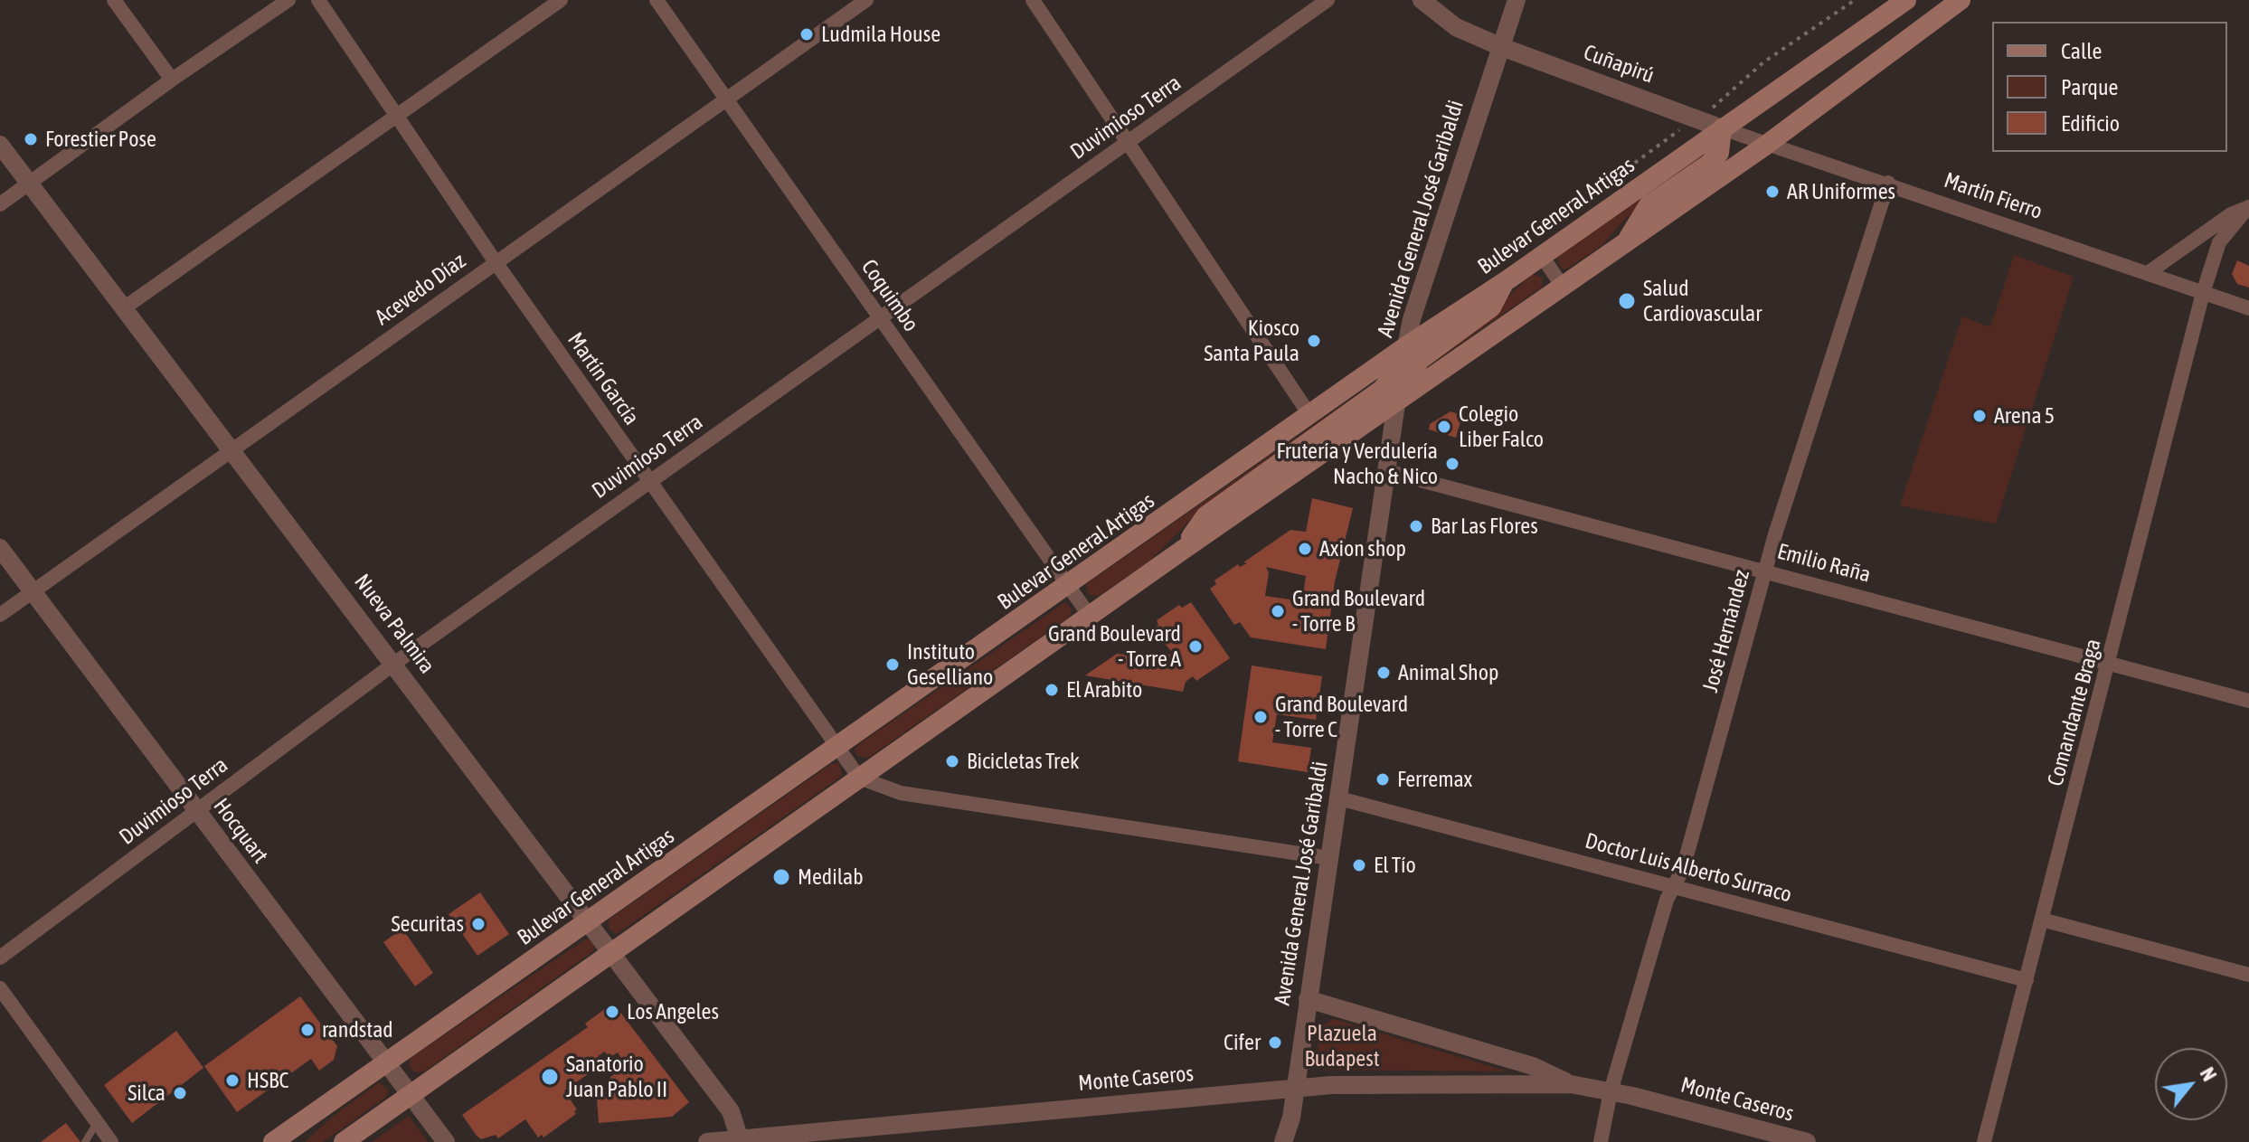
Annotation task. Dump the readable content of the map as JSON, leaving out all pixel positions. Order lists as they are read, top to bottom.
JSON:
{
  "streets": {
    "main road": ["Bulevar General Artigas"],
    "street": [
      "Cuñapirú",
      "Duvimioso Terra",
      "Martín Fierro",
      "Avenida General José Garibaldi",
      "Acevedo Díaz",
      "Coquimbo",
      "Martín García",
      "Emilio Raña",
      "Nueva Palmira",
      "José Hernández",
      "Comandante Braga",
      "Hocquart",
      "Doctor Luis Alberto Surraco",
      "Monte Caseros"
    ]
  },
  "crossings": [
    ["Cuñapirú", "Martín Fierro"],
    ["Cuñapirú", "Bulevar General Artigas"],
    ["Cuñapirú", "Avenida General José Garibaldi"],
    ["Duvimioso Terra", "Coquimbo"],
    ["Duvimioso Terra", "Martín García"],
    ["Duvimioso Terra", "Nueva Palmira"],
    ["Duvimioso Terra", "Hocquart"],
    ["Martín Fierro", "Bulevar General Artigas"],
    ["Martín Fierro", "José Hernández"],
    ["Martín Fierro", "Comandante Braga"],
    ["Bulevar General Artigas", "Avenida General José Garibaldi"],
    ["Bulevar General Artigas", "Coquimbo"],
    ["Bulevar General Artigas", "Martín García"],
    ["Bulevar General Artigas", "Nueva Palmira"],
    ["Bulevar General Artigas", "Hocquart"],
    ["Avenida General José Garibaldi", "Emilio Raña"],
    ["Avenida General José Garibaldi", "Doctor Luis Alberto Surraco"],
    ["Avenida General José Garibaldi", "Monte Caseros"],
    ["Acevedo Díaz", "Coquimbo"],
    ["Acevedo Díaz", "Martín García"],
    ["Acevedo Díaz", "Nueva Palmira"],
    ["Acevedo Díaz", "Hocquart"],
    ["Emilio Raña", "José Hernández"],
    ["Emilio Raña", "Comandante Braga"],
    ["Nueva Palmira", "Monte Caseros"],
    ["José Hernández", "Doctor Luis Alberto Surraco"],
    ["José Hernández", "Monte Caseros"],
    ["Comandante Braga", "Doctor Luis Alberto Surraco"]
  ],
  "parks": ["Plazuela Budapest"],
  "places": [
    "Ludmila House",
    "Forestier Pose",
    "AR Uniformes",
    "Salud Cardiovascular",
    "Kiosco Santa Paula",
    "Arena 5",
    "Colegio Liber Falco",
    "Frutería y Verdulería Nacho & Nico",
    "Bar Las Flores",
    "Axion shop",
    "Grand Boulevard - Torre B",
    "Grand Boulevard - Torre A",
    "Instituto Geselliano",
    "Animal Shop",
    "El Arabito",
    "Grand Boulevard - Torre C",
    "Bicicletas Trek",
    "Ferremax",
    "El Tío",
    "Medilab",
    "Securitas",
    "Los Angeles",
    "randstad",
    "Cifer",
    "Sanatorio Juan Pablo II",
    "HSBC",
    "Silca"
  ],
  "legend": ["Calle", "Parque", "Edificio"],
  "north": "top right"
}
